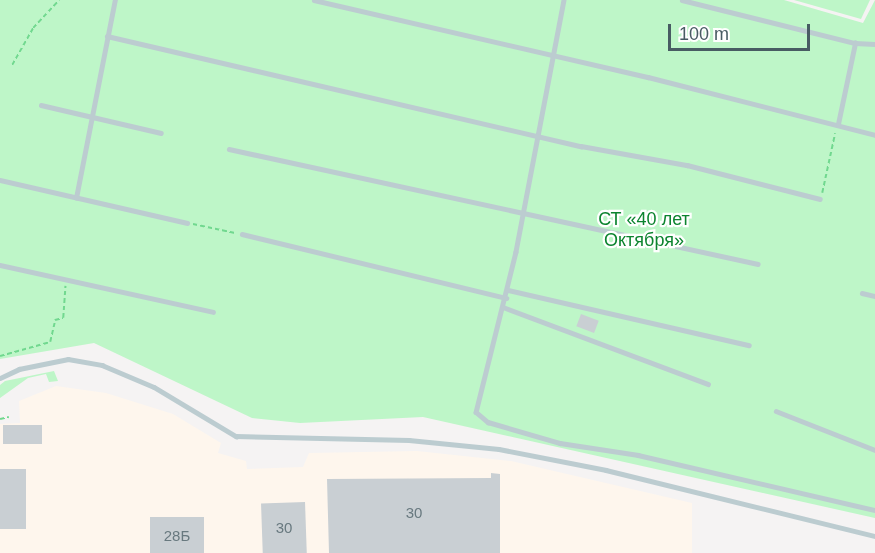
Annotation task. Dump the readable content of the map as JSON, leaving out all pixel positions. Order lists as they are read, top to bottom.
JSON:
{
  "parks": ["СТ «40 лет Октября»"],
  "house_numbers": ["30", "30", "28Б"],
  "scale_bar": "100 m"
}
